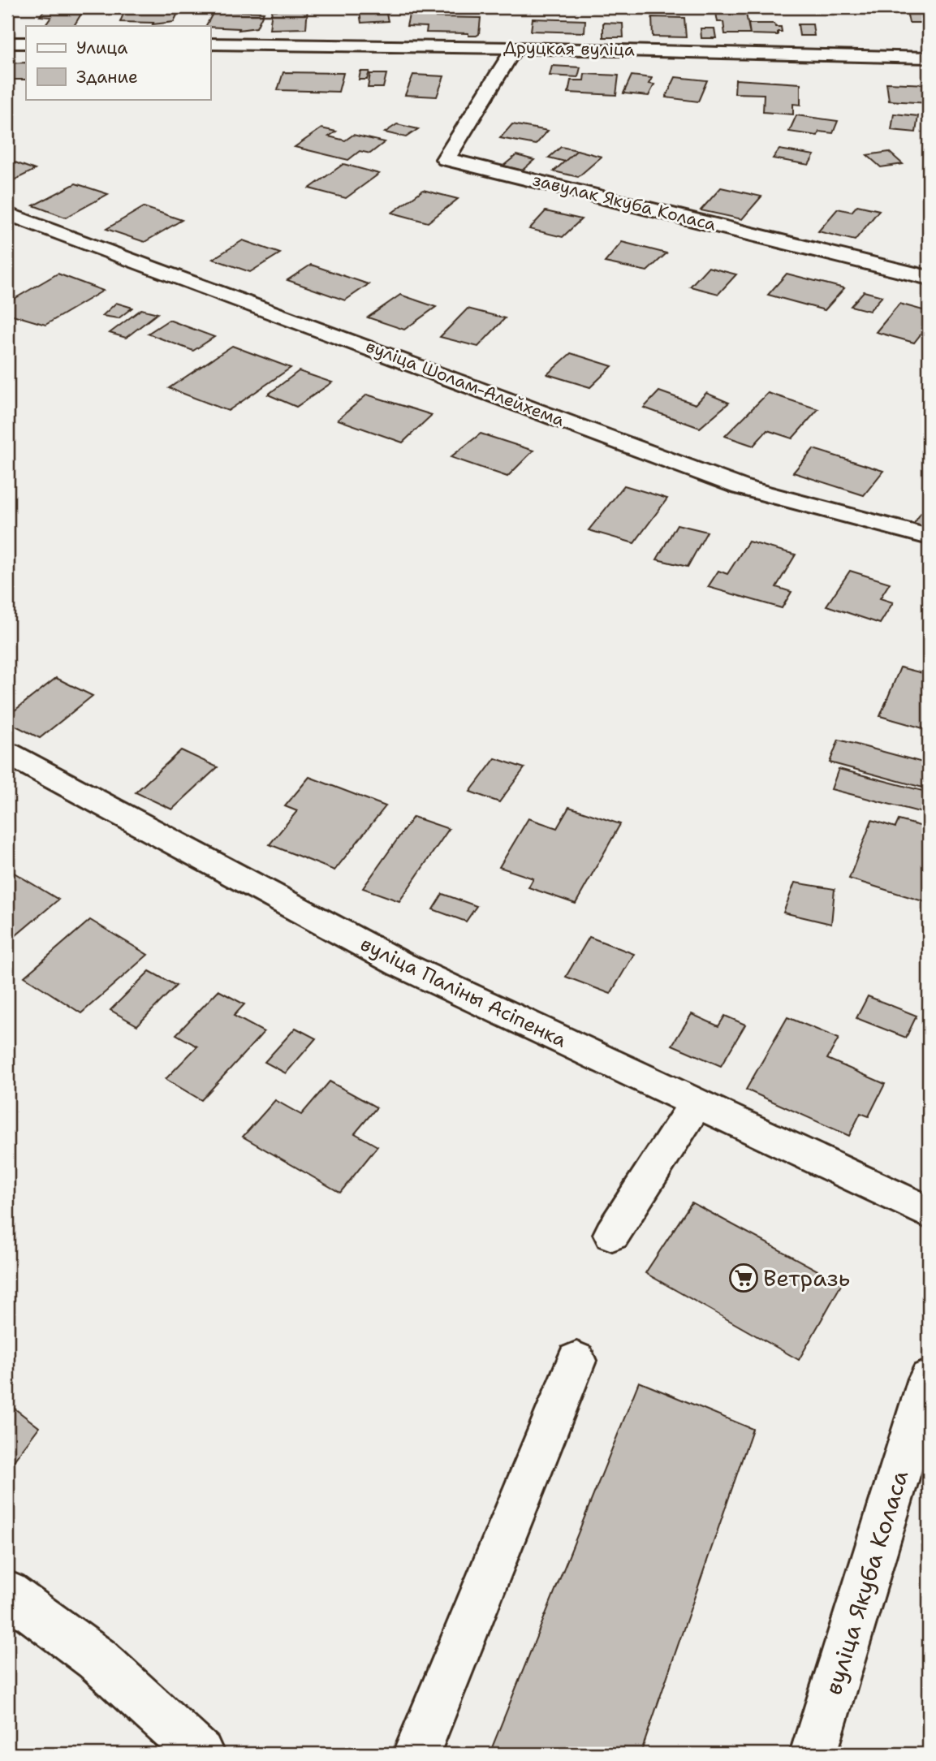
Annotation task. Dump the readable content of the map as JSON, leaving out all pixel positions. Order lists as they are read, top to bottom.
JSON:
{
  "streets": {
    "street": [
      "Друцкая вуліца",
      "завулак Якуба Коласа",
      "вуліца Шолам-Алейхема",
      "вуліца Паліны Асіпенка",
      "вуліца Якуба Коласа"
    ]
  },
  "crossings": [
    ["Друцкая вуліца", "завулак Якуба Коласа"]
  ],
  "places": {
    "supermarket": ["Ветразь"]
  },
  "legend": ["Улица", "Здание"]
}
